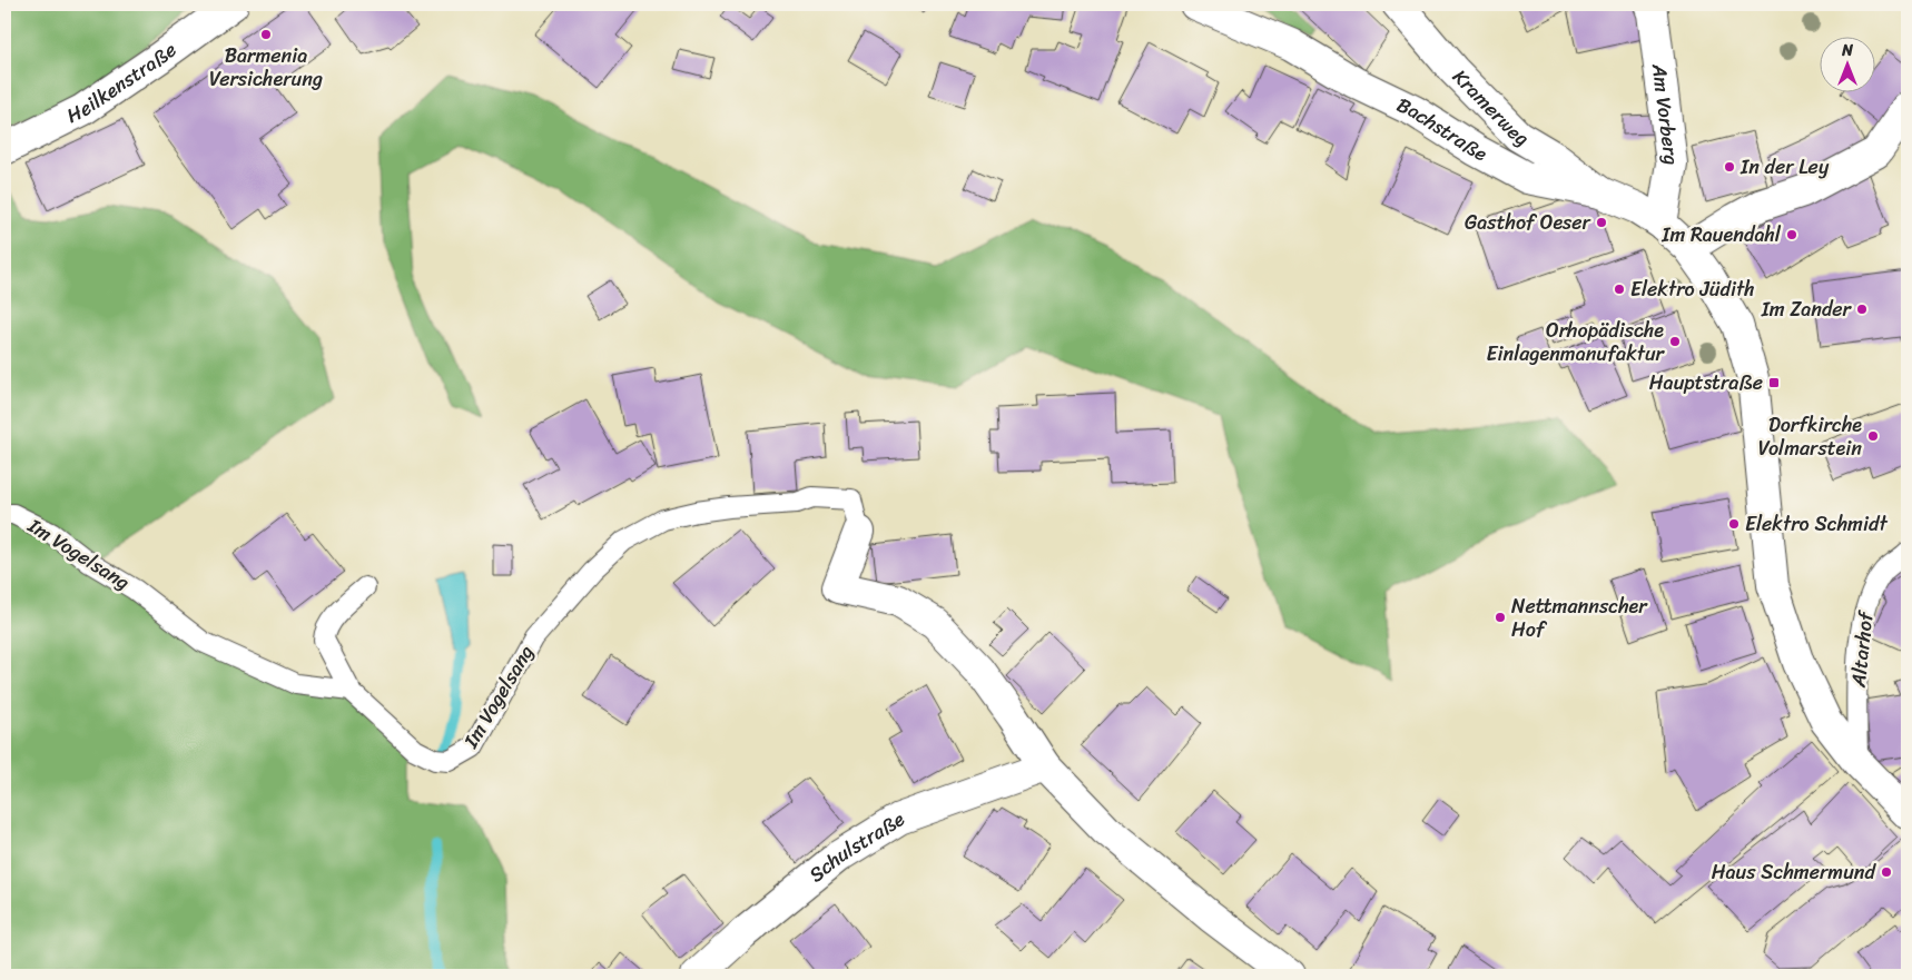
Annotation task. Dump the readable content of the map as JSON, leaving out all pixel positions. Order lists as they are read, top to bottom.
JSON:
{
  "streets": {
    "street": [
      "Heilkenstraße",
      "Kramerweg",
      "Am Vorberg",
      "Bachstraße",
      "Schulstraße"
    ],
    "lane": ["Im Vogelsang", "Altarhof"]
  },
  "crossings": [
    ["Kramerweg", "Bachstraße"],
    ["Am Vorberg", "Bachstraße"]
  ],
  "places": {
    "other": [
      "Barmenia Versicherung",
      "In der Ley",
      "Gasthof Oeser",
      "Im Rauendahl",
      "Elektro Jüdith",
      "Im Zander",
      "Orhopädische Einlagenmanufaktur",
      "Dorfkirche Volmarstein",
      "Elektro Schmidt",
      "Nettmannscher Hof",
      "Haus Schmermund"
    ],
    "transit": ["Hauptstraße"]
  },
  "north": "top"
}
